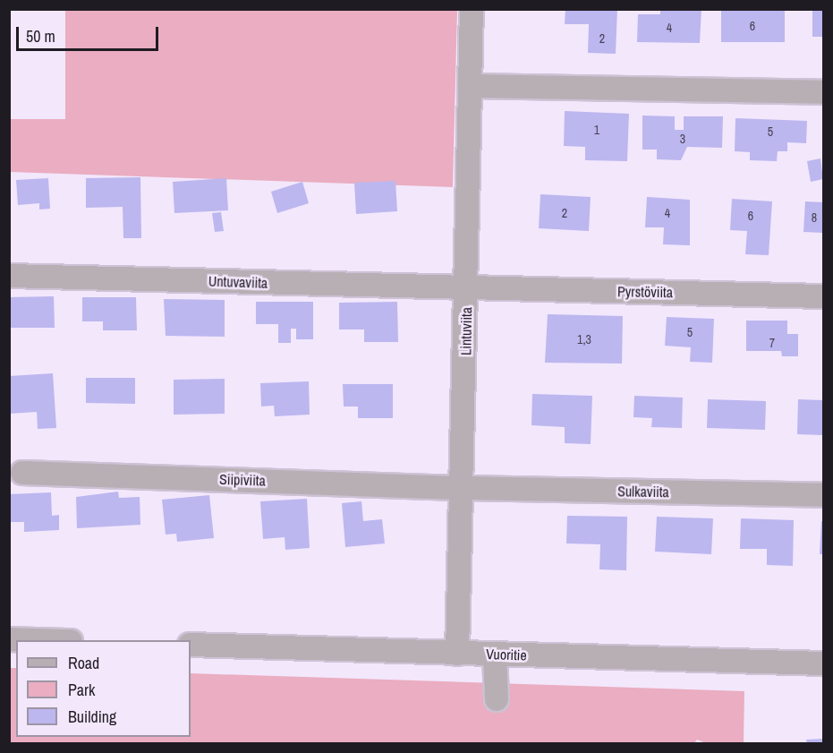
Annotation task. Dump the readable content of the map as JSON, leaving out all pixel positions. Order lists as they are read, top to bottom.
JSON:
{
  "streets": {
    "street": [
      "Untuvaviita",
      "Pyrstöviita",
      "Lintuviita",
      "Siipiviita",
      "Sulkaviita",
      "Vuoritie"
    ]
  },
  "crossings": [
    ["Untuvaviita", "Pyrstöviita"],
    ["Untuvaviita", "Lintuviita"],
    ["Pyrstöviita", "Lintuviita"],
    ["Lintuviita", "Siipiviita"],
    ["Lintuviita", "Sulkaviita"],
    ["Lintuviita", "Vuoritie"],
    ["Siipiviita", "Sulkaviita"]
  ],
  "house_numbers": [
    "6",
    "4",
    "2",
    "1",
    "5",
    "3",
    "2",
    "4",
    "6",
    "8",
    "5",
    "1,3",
    "7"
  ],
  "legend": ["Road", "Park", "Building"],
  "scale_bar": "50 m"
}
